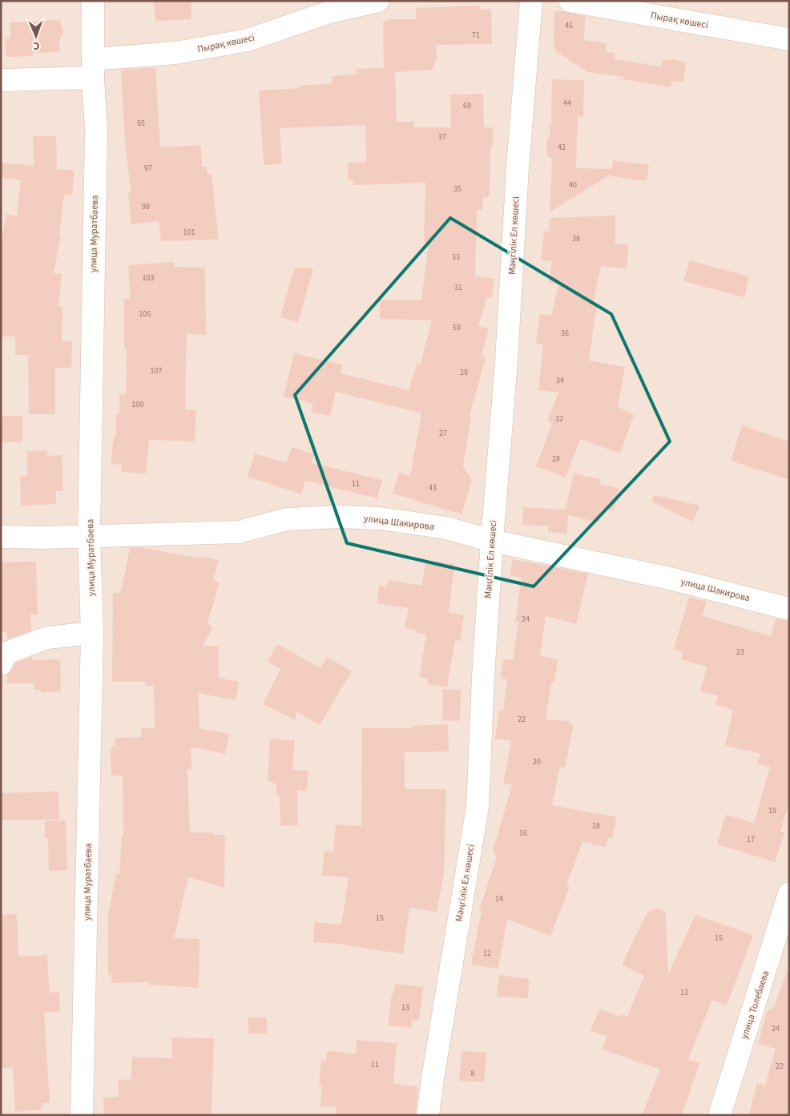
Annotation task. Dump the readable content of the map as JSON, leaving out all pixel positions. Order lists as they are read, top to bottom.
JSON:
{
  "streets": {
    "street": [
      "Пырақ көшесі",
      "улица Муратбаева",
      "Мәңгілік Ел көшесі",
      "улица Шакирова",
      "улица Толебаева"
    ]
  },
  "crossings": [
    ["Пырақ көшесі", "улица Муратбаева"],
    ["улица Муратбаева", "улица Шакирова"],
    ["Мәңгілік Ел көшесі", "улица Шакирова"]
  ],
  "house_numbers": [
    "46",
    "71",
    "44",
    "69",
    "95",
    "37",
    "42",
    "97",
    "40",
    "35",
    "99",
    "101",
    "38",
    "33",
    "103",
    "31",
    "105",
    "59",
    "36",
    "107",
    "29",
    "34",
    "109",
    "32",
    "27",
    "28",
    "11",
    "43",
    "24",
    "23",
    "22",
    "20",
    "19",
    "18",
    "16",
    "17",
    "14",
    "15",
    "15",
    "12",
    "13",
    "13",
    "24",
    "11",
    "22",
    "8"
  ],
  "north": "bottom"
}
